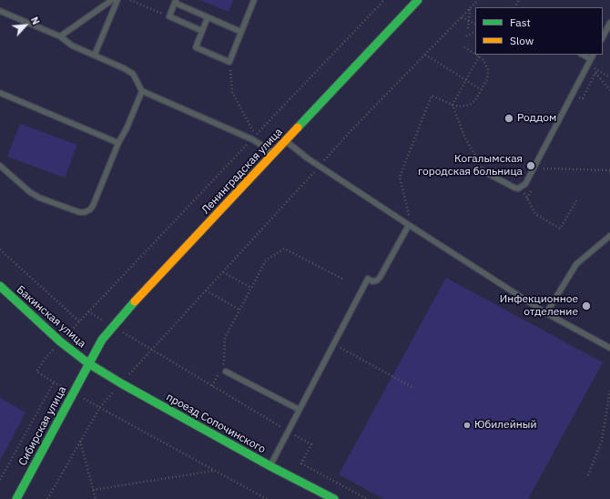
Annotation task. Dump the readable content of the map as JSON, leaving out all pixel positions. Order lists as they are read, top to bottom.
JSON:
{
  "streets": {
    "street": [
      "Ленинградская улица",
      "Бакинская улица",
      "проезд Сопочинского",
      "Сибирская улица"
    ]
  },
  "crossings": [
    ["Ленинградская улица", "Бакинская улица"],
    ["Ленинградская улица", "проезд Сопочинского"],
    ["Ленинградская улица", "Сибирская улица"],
    ["Бакинская улица", "проезд Сопочинского"],
    ["Бакинская улица", "Сибирская улица"],
    ["проезд Сопочинского", "Сибирская улица"]
  ],
  "places": [
    "Роддом",
    "Когалымская городская больница",
    "Инфекционное отделение",
    "Юбилейный"
  ],
  "legend": ["Fast", "Slow"],
  "north": "top right"
}
